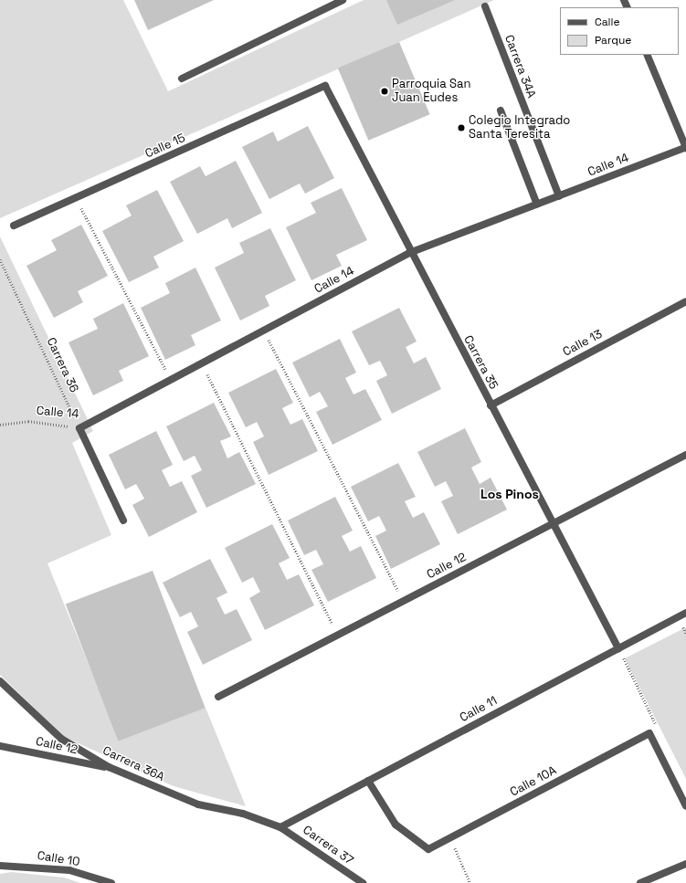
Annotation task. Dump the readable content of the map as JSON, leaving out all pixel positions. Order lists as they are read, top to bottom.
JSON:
{
  "streets": {
    "street": [
      "Carrera 34A",
      "Calle 15",
      "Calle 14",
      "Calle 13",
      "Carrera 35",
      "Calle 12",
      "Calle 11",
      "Carrera 36A",
      "Calle 10A",
      "Carrera 37",
      "Calle 10"
    ],
    "path": ["Carrera 36"]
  },
  "crossings": [
    ["Carrera 34A", "Calle 14"],
    ["Calle 15", "Carrera 35"],
    ["Calle 14", "Carrera 35"],
    ["Calle 14", "Carrera 36"],
    ["Calle 13", "Carrera 35"],
    ["Carrera 35", "Calle 12"],
    ["Carrera 35", "Calle 11"],
    ["Calle 12", "Carrera 36A"],
    ["Calle 11", "Carrera 36A"],
    ["Calle 11", "Calle 10A"],
    ["Calle 11", "Carrera 37"],
    ["Carrera 36A", "Carrera 37"]
  ],
  "districts": ["Los Pinos"],
  "places": ["Parroquia San Juan Eudes", "Colegio Integrado Santa Teresita"],
  "legend": ["Calle", "Parque"]
}
